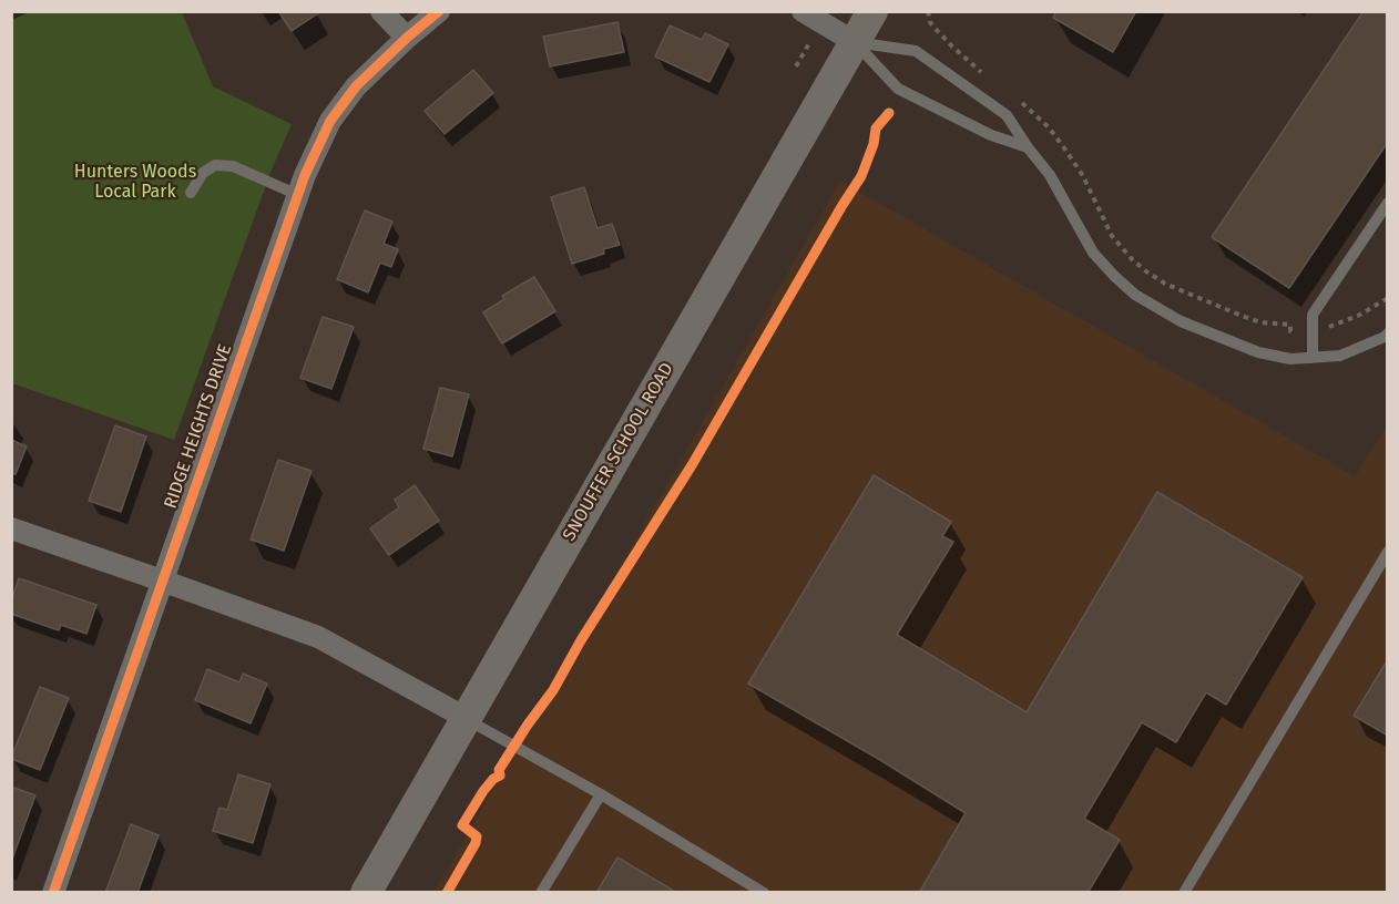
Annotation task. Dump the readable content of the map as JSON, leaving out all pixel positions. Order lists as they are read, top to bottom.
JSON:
{
  "streets": {
    "main road": ["SNOUFFER SCHOOL ROAD"],
    "street": ["RIDGE HEIGHTS DRIVE"]
  },
  "parks": ["Hunters Woods Local Park"]
}
